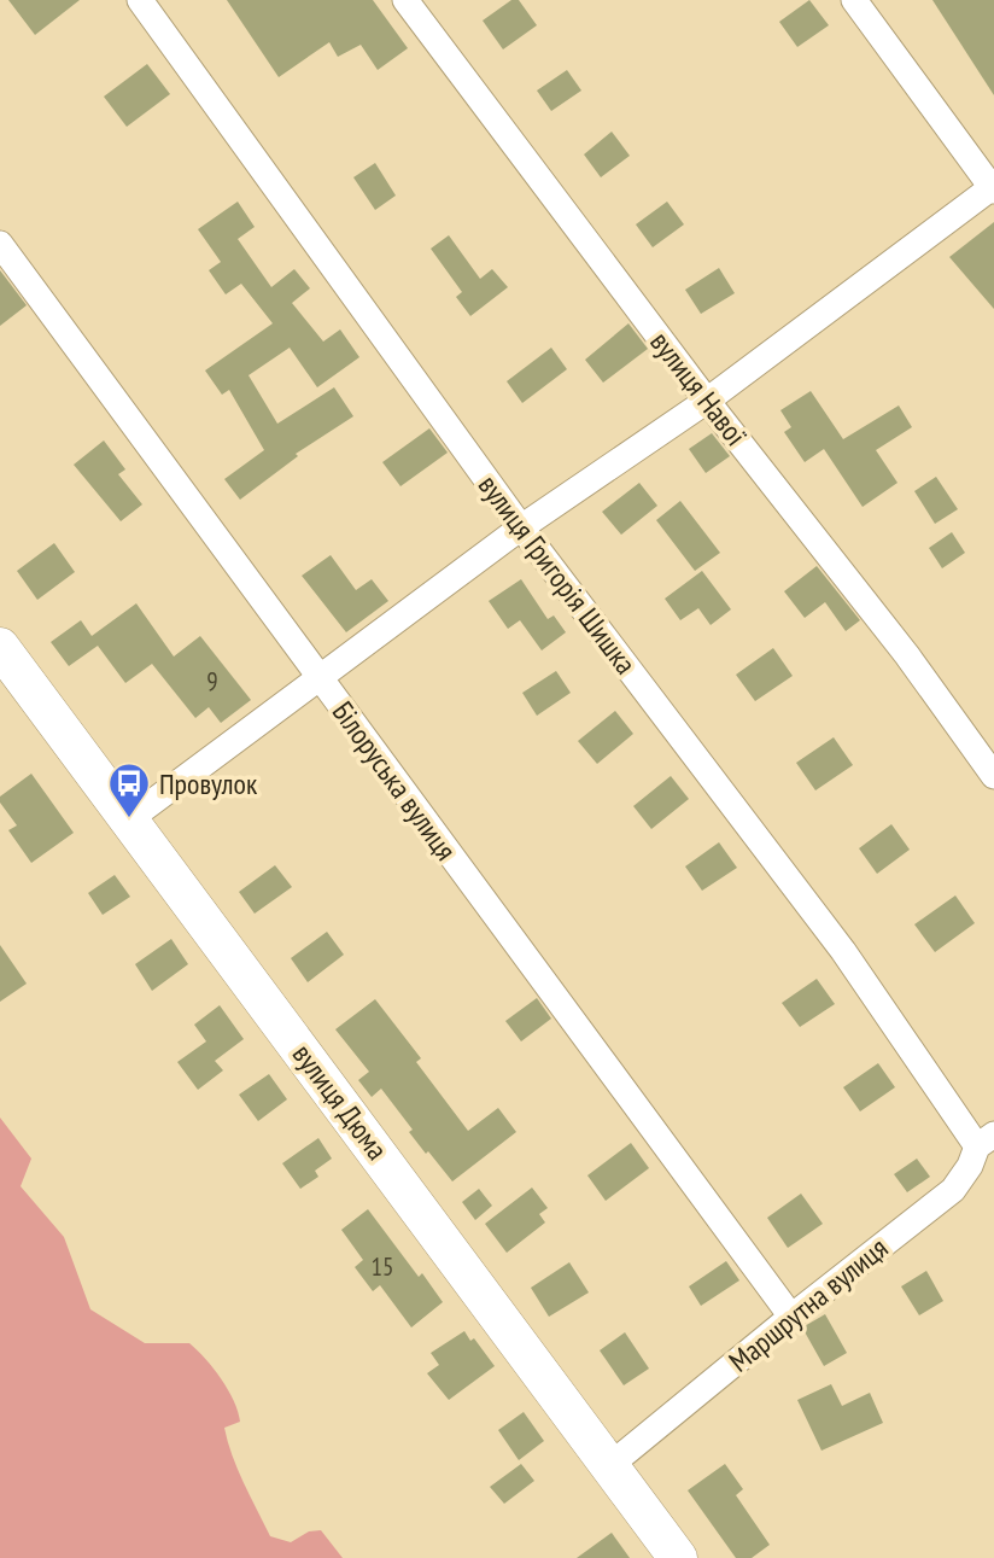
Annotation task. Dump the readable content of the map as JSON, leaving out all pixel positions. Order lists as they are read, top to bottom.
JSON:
{
  "streets": {
    "street": [
      "вулиця Навої",
      "вулиця Григорія Шишка",
      "Білоруська вулиця",
      "вулиця Дюма",
      "Маршрутна вулиця"
    ]
  },
  "crossings": [
    ["вулиця Григорія Шишка", "Маршрутна вулиця"],
    ["Білоруська вулиця", "Маршрутна вулиця"],
    ["вулиця Дюма", "Маршрутна вулиця"]
  ],
  "places": {
    "bus stop": ["Провулок"]
  },
  "house_numbers": ["9", "15"]
}
